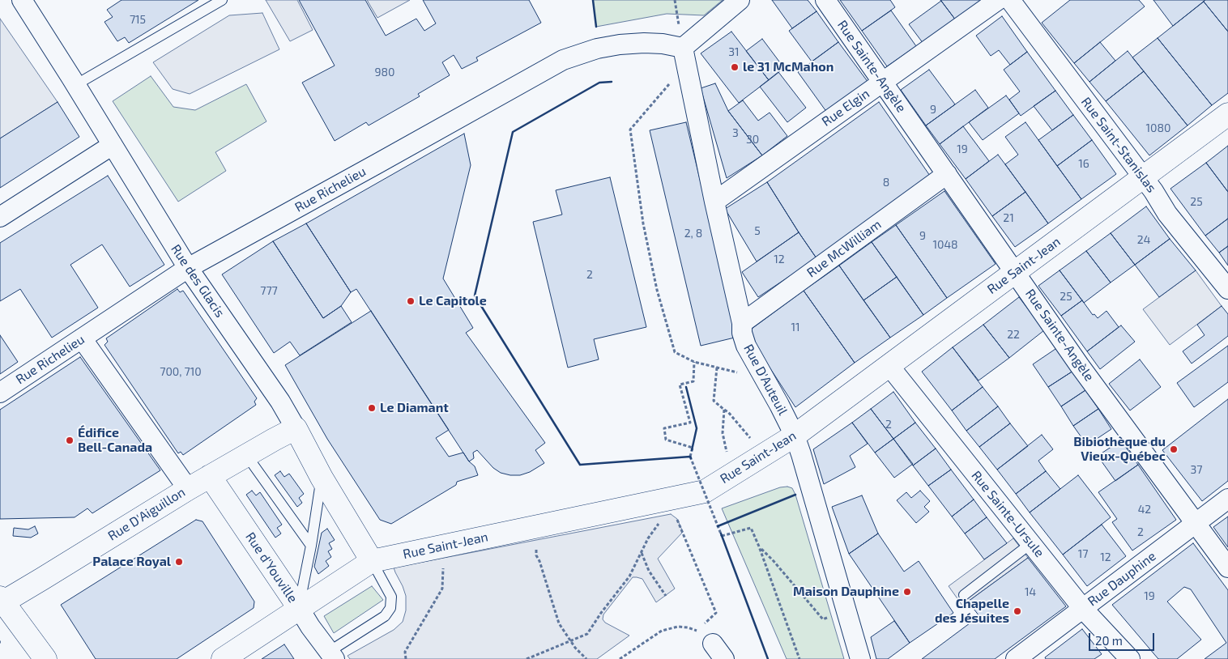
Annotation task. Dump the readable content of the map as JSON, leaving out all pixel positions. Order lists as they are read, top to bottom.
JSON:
{
  "streets": {
    "street": [
      "Rue Sainte-Angèle",
      "Rue Elgin",
      "Rue Saint-Stanislas",
      "Rue Richelieu",
      "Rue McWilliam",
      "Rue Saint-Jean",
      "Rue des Glacis",
      "Rue D'Auteuil",
      "Rue D'Aiguillon",
      "Rue Sainte-Ursule",
      "Rue d'Youville",
      "Rue Dauphine"
    ]
  },
  "crossings": [
    ["Rue Sainte-Angèle", "Rue Elgin"],
    ["Rue Sainte-Angèle", "Rue McWilliam"],
    ["Rue Sainte-Angèle", "Rue Saint-Jean"],
    ["Rue Sainte-Angèle", "Rue Dauphine"],
    ["Rue Elgin", "Rue D'Auteuil"],
    ["Rue Saint-Stanislas", "Rue Saint-Jean"],
    ["Rue Richelieu", "Rue des Glacis"],
    ["Rue Richelieu", "Rue D'Auteuil"],
    ["Rue McWilliam", "Rue D'Auteuil"],
    ["Rue Saint-Jean", "Rue des Glacis"],
    ["Rue Saint-Jean", "Rue D'Auteuil"],
    ["Rue Saint-Jean", "Rue Sainte-Ursule"],
    ["Rue Saint-Jean", "Rue d'Youville"],
    ["Rue des Glacis", "Rue D'Aiguillon"],
    ["Rue D'Aiguillon", "Rue d'Youville"],
    ["Rue Sainte-Ursule", "Rue Dauphine"]
  ],
  "places": [
    "le 31 McMahon",
    "Le Capitole",
    "Le Diamant",
    "Édifice Bell-Canada",
    "Bibiothèque du Vieux-Québec",
    "Palace Royal",
    "Maison Dauphine",
    "Chapelle des Jésuites"
  ],
  "house_numbers": [
    "715",
    "31",
    "980",
    "9",
    "1080",
    "3",
    "30",
    "19",
    "16",
    "8",
    "25",
    "21",
    "5",
    "2, 8",
    "9",
    "24",
    "1048",
    "12",
    "2",
    "777",
    "25",
    "11",
    "22",
    "700, 710",
    "2",
    "37",
    "42",
    "2",
    "17",
    "12",
    "14",
    "19"
  ],
  "scale_bar": "20 m"
}
